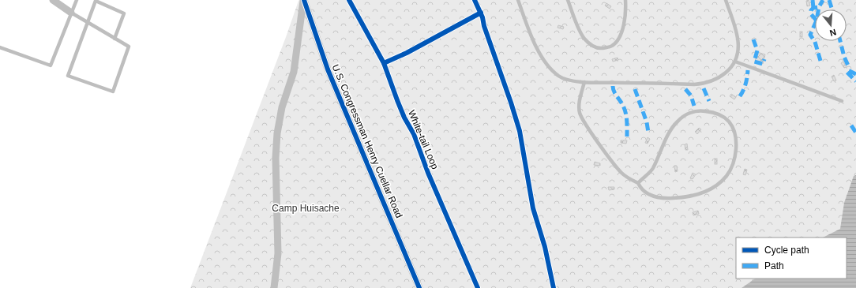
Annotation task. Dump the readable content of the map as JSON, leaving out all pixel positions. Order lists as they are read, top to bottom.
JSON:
{
  "streets": {
    "street": ["U.S. Congressman Henry Cuellar Road"],
    "cycle path": ["White-tail Loop"]
  },
  "parks": ["Camp Huisache"],
  "legend": ["Cycle path", "Path"],
  "north": "bottom"
}
